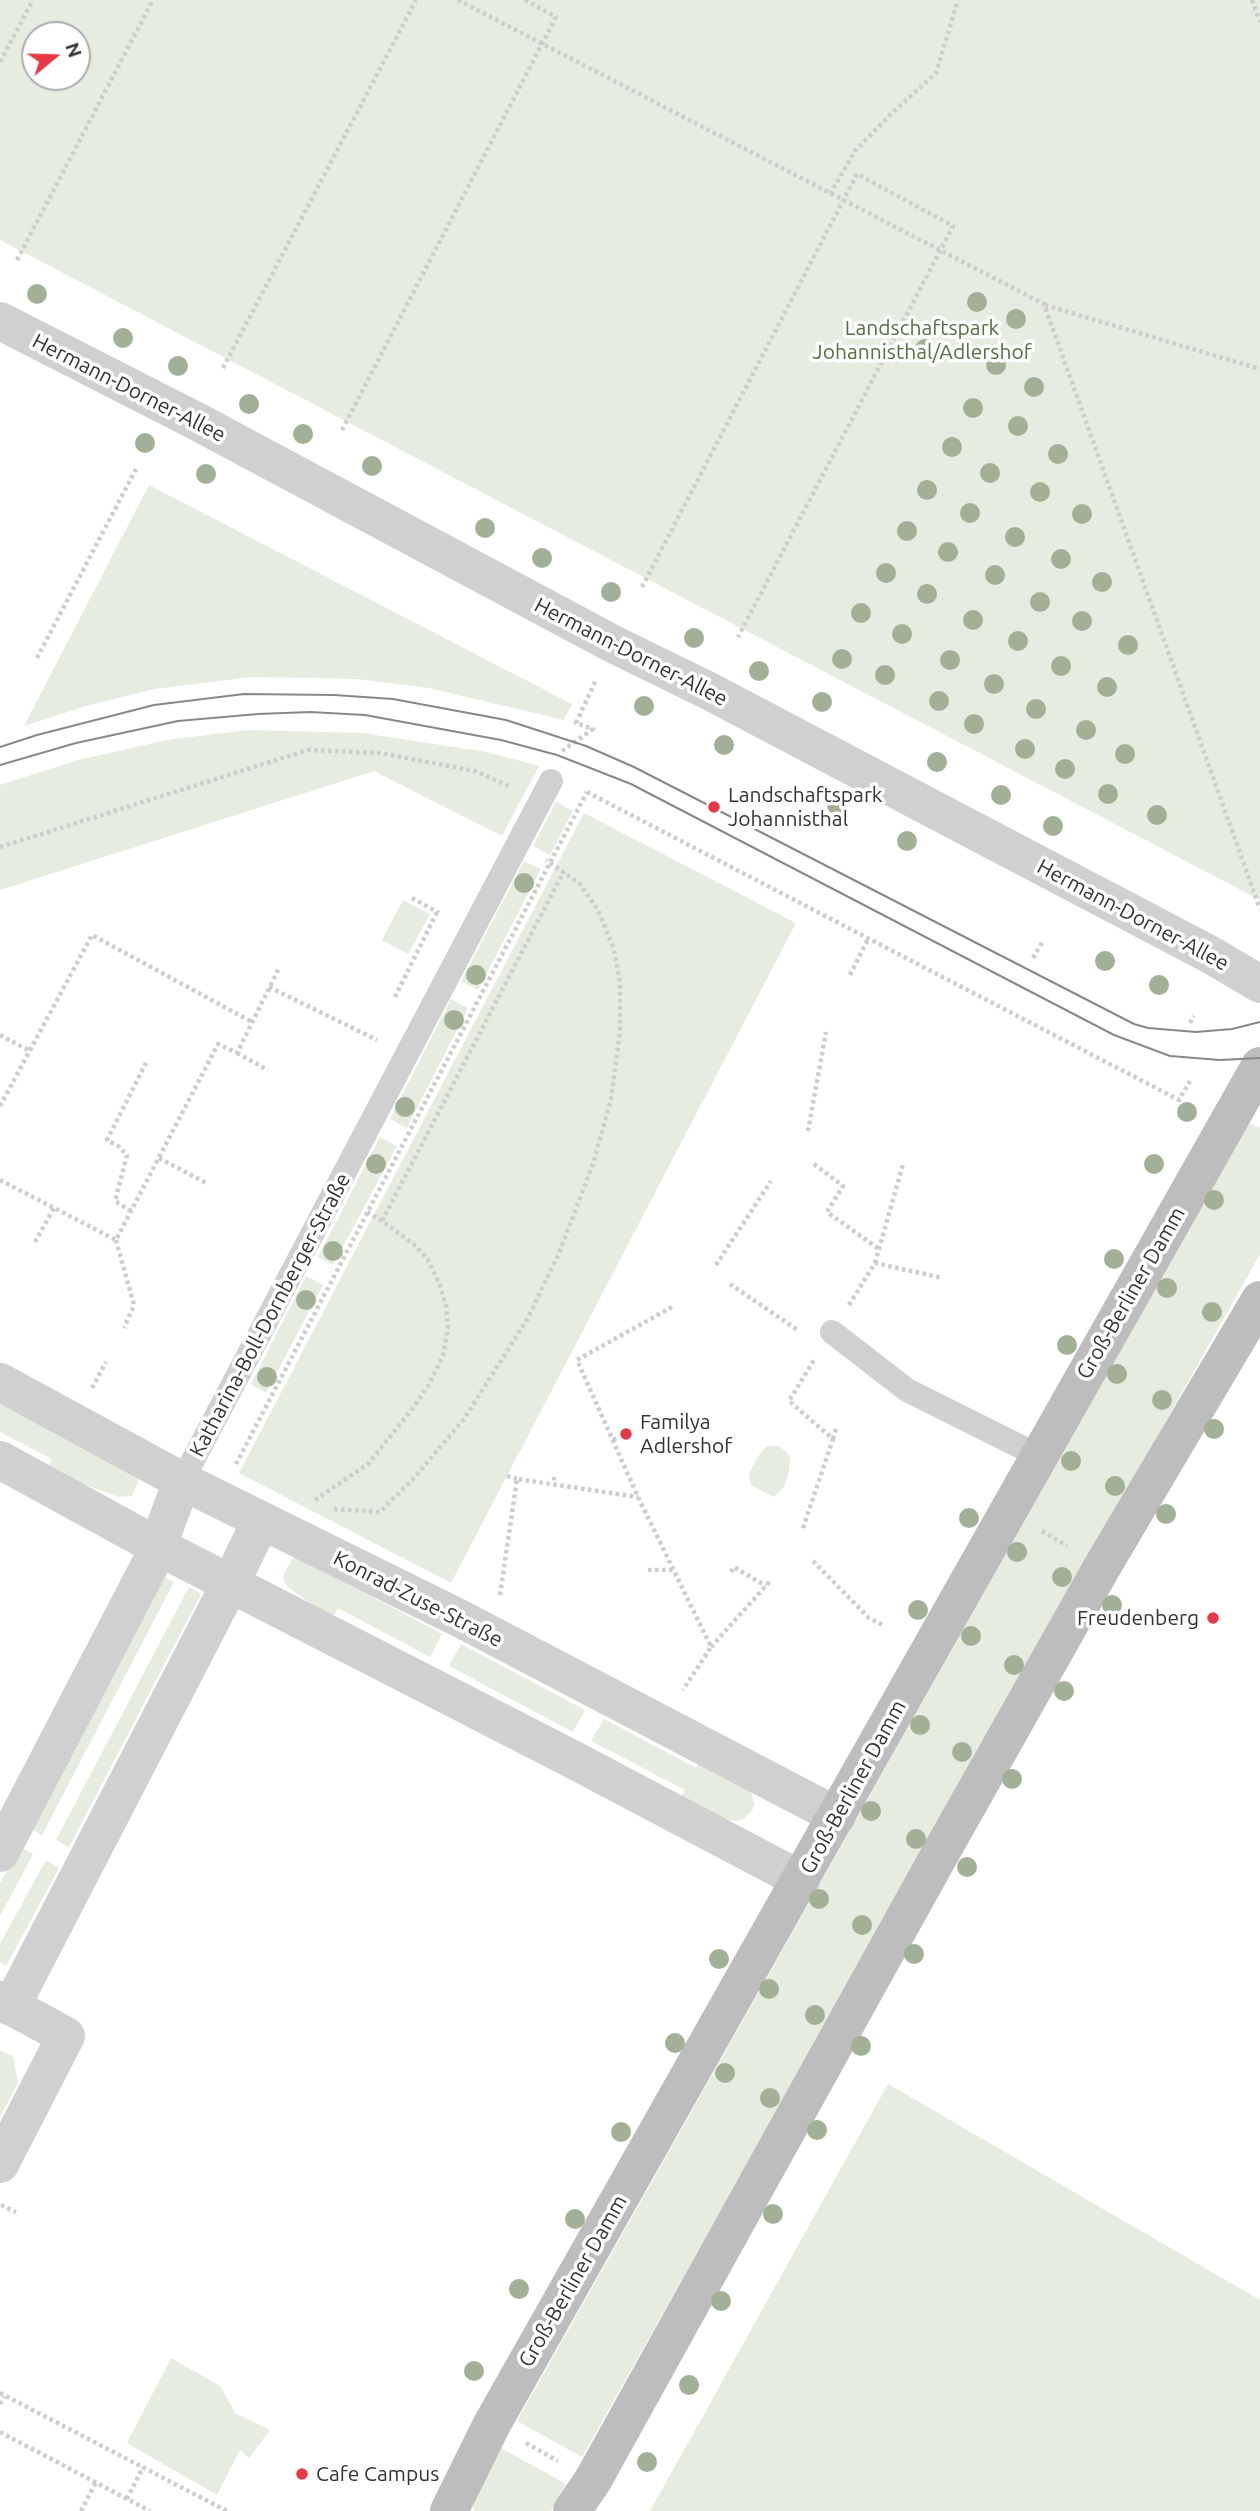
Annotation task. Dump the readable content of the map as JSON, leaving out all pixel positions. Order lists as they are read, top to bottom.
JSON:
{
  "streets": {
    "main road": ["Groß-Berliner Damm"],
    "street": ["Hermann-Dorner-Allee", "Katharina-Boll-Dornberger-Straße", "Konrad-Zuse-Straße"]
  },
  "crossings": [
    ["Groß-Berliner Damm", "Konrad-Zuse-Straße"],
    ["Katharina-Boll-Dornberger-Straße", "Konrad-Zuse-Straße"]
  ],
  "parks": ["Landschaftspark Johannisthal/Adlershof"],
  "places": [
    "Landschaftspark Johannisthal",
    "Familya Adlershof",
    "Freudenberg",
    "Cafe Campus"
  ],
  "north": "right"
}
